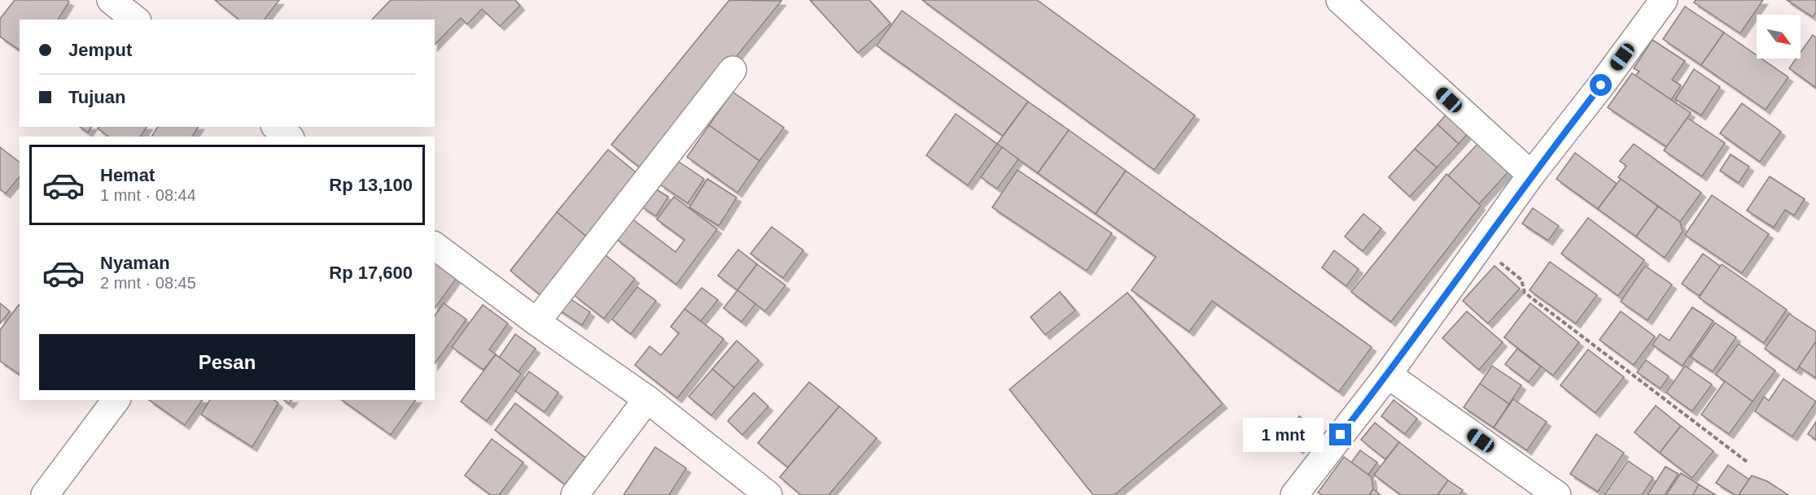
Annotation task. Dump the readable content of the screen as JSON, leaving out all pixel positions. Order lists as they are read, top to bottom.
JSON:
{
  "north": "bottom right",
  "page": {
    "banner": ["Jemput", "Tujuan"],
    "list": [
      {
        "name": "Hemat",
        "note": "1 mnt · 08:44",
        "value": "Rp 13,100"
      },
      {
        "name": "Nyaman",
        "note": "2 mnt · 08:45",
        "value": "Rp 17,600"
      }
    ],
    "buttons": "Pesan",
    "bubble": "1 mnt"
  }
}
